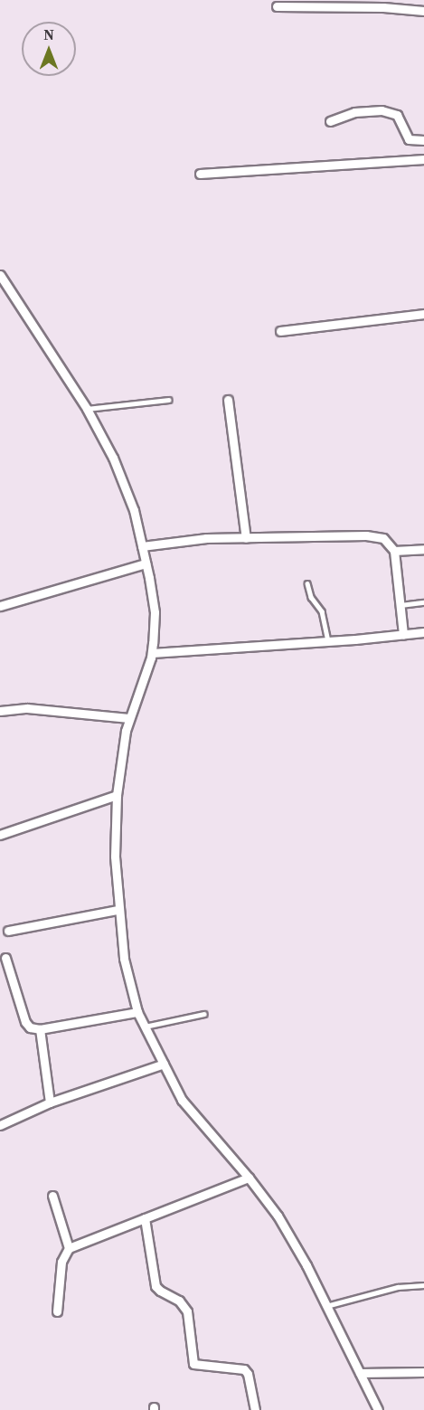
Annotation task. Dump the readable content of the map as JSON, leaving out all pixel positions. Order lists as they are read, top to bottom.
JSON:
{
  "north": "top"
}
